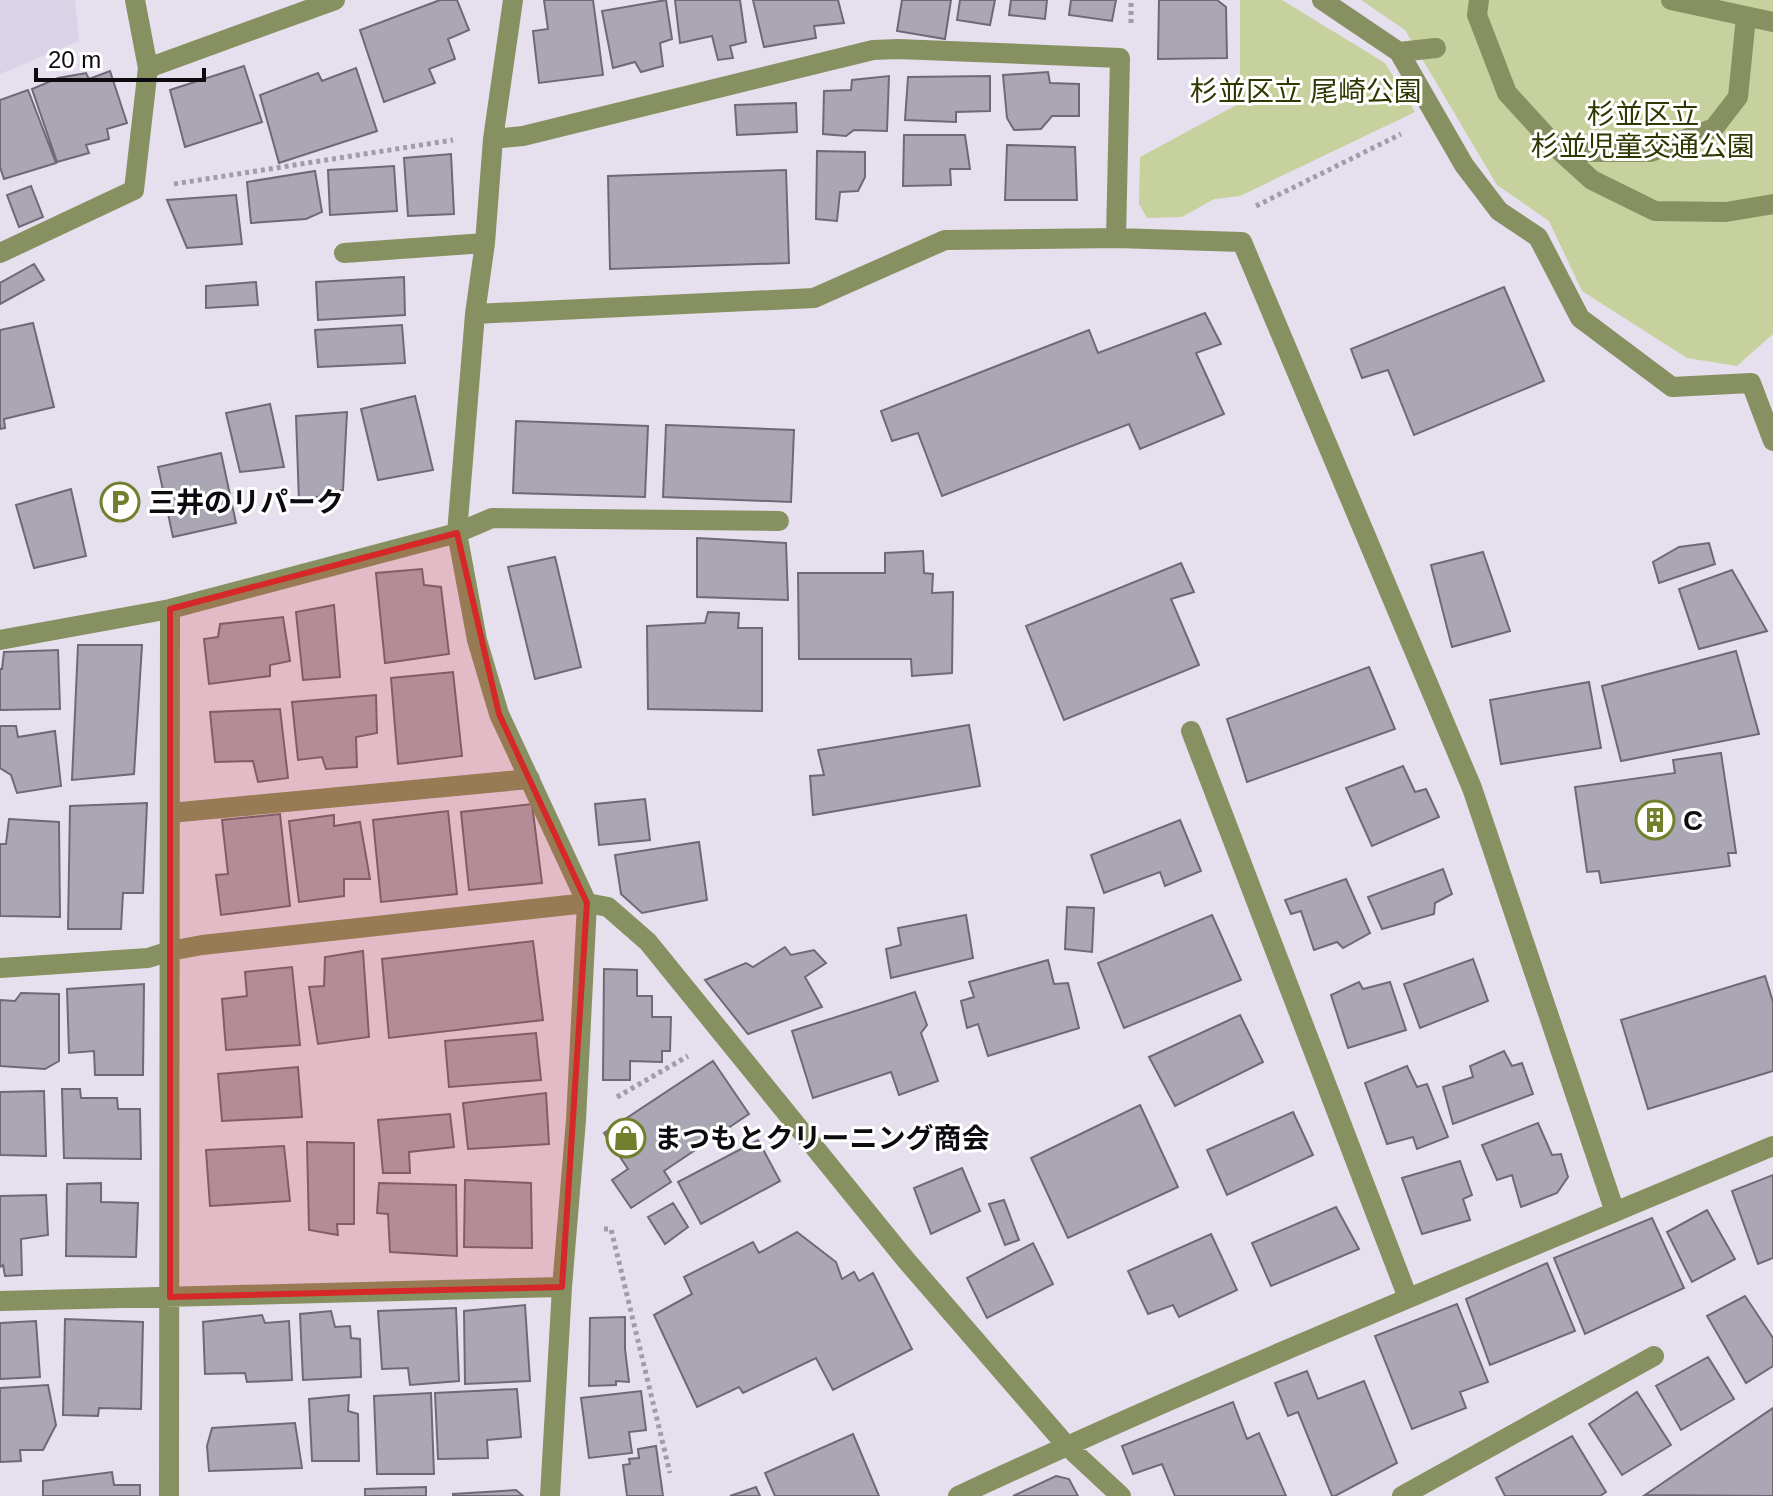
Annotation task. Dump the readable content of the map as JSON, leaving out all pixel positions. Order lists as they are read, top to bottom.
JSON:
{
  "parks": ["杉並区立 尾崎公園", "杉並区立 杉並児童交通公園"],
  "places": {
    "parking": ["三井のリパーク"],
    "building": ["C"],
    "shop": ["まつもとクリーニング商会"]
  },
  "scale_bar": "20 m"
}
